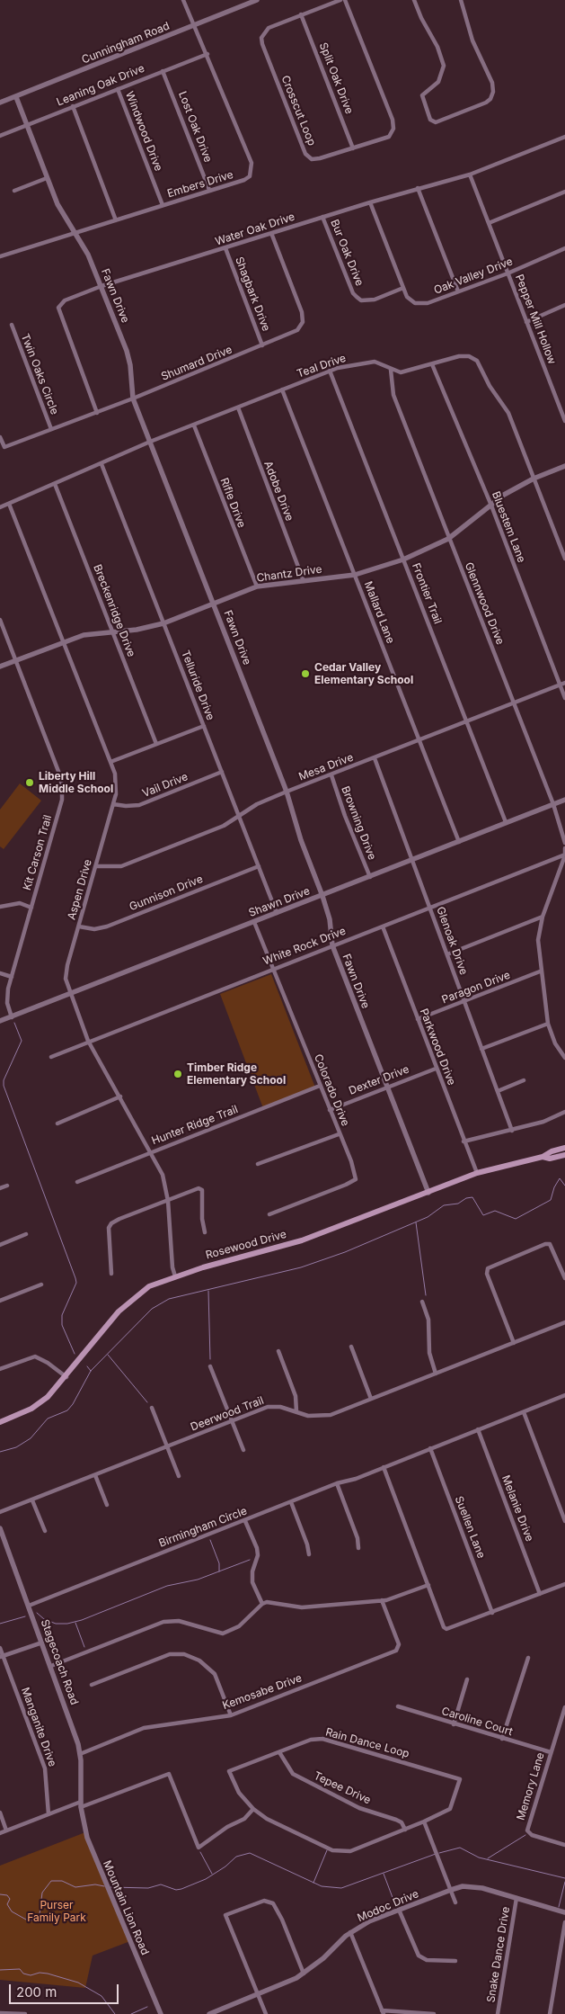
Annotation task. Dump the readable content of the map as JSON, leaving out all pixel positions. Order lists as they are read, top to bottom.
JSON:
{
  "streets": {
    "main road": ["Rosewood Drive"],
    "street": [
      "Cunningham Road",
      "Split Oak Drive",
      "Leaning Oak Drive",
      "Crosscut Loop",
      "Lost Oak Drive",
      "Windwood Drive",
      "Embers Drive",
      "Water Oak Drive",
      "Bur Oak Drive",
      "Oak Valley Drive",
      "Shagbark Drive",
      "Fawn Drive",
      "Pepper Mill Hollow",
      "Shumard Drive",
      "Teal Drive",
      "Twin Oaks Circle",
      "Adobe Drive",
      "Rifle Drive",
      "Bluestem Lane",
      "Chantz Drive",
      "Frontier Trail",
      "Glennwood Drive",
      "Breckenridge Drive",
      "Mallard Lane",
      "Telluride Drive",
      "Mesa Drive",
      "Vail Drive",
      "Browning Drive",
      "Kit Carson Trail",
      "Aspen Drive",
      "Gunnison Drive",
      "Shawn Drive",
      "Glenoak Drive",
      "White Rock Drive",
      "Paragon Drive",
      "Parkwood Drive",
      "Dexter Drive",
      "Colorado Drive",
      "Hunter Ridge Trail",
      "Deerwood Trail",
      "Melanie Drive",
      "Birmingham Circle",
      "Suellen Lane",
      "Stagecoach Road",
      "Kemosabe Drive",
      "Caroline Court",
      "Manganite Drive",
      "Rain Dance Loop",
      "Memory Lane",
      "Tepee Drive",
      "Modoc Drive",
      "Mountain Lion Road",
      "Snake Dance Drive"
    ]
  },
  "crossings": [
    ["Cunningham Road", "Embers Drive"],
    ["Cunningham Road", "Fawn Drive"],
    ["Split Oak Drive", "Crosscut Loop"],
    ["Leaning Oak Drive", "Lost Oak Drive"],
    ["Leaning Oak Drive", "Windwood Drive"],
    ["Leaning Oak Drive", "Embers Drive"],
    ["Leaning Oak Drive", "Fawn Drive"],
    ["Lost Oak Drive", "Embers Drive"],
    ["Windwood Drive", "Embers Drive"],
    ["Embers Drive", "Fawn Drive"],
    ["Water Oak Drive", "Bur Oak Drive"],
    ["Water Oak Drive", "Oak Valley Drive"],
    ["Water Oak Drive", "Shagbark Drive"],
    ["Water Oak Drive", "Fawn Drive"],
    ["Water Oak Drive", "Pepper Mill Hollow"],
    ["Water Oak Drive", "Shumard Drive"],
    ["Bur Oak Drive", "Oak Valley Drive"],
    ["Oak Valley Drive", "Pepper Mill Hollow"],
    ["Shagbark Drive", "Shumard Drive"],
    ["Fawn Drive", "Shumard Drive"],
    ["Fawn Drive", "Teal Drive"],
    ["Fawn Drive", "Chantz Drive"],
    ["Fawn Drive", "Mesa Drive"],
    ["Fawn Drive", "Shawn Drive"],
    ["Fawn Drive", "White Rock Drive"],
    ["Fawn Drive", "Dexter Drive"],
    ["Fawn Drive", "Rosewood Drive"],
    ["Shumard Drive", "Twin Oaks Circle"],
    ["Teal Drive", "Adobe Drive"],
    ["Teal Drive", "Rifle Drive"],
    ["Teal Drive", "Bluestem Lane"],
    ["Teal Drive", "Chantz Drive"],
    ["Teal Drive", "Frontier Trail"],
    ["Teal Drive", "Glennwood Drive"],
    ["Teal Drive", "Breckenridge Drive"],
    ["Teal Drive", "Mallard Lane"],
    ["Teal Drive", "Telluride Drive"],
    ["Teal Drive", "Aspen Drive"],
    ["Adobe Drive", "Chantz Drive"],
    ["Rifle Drive", "Chantz Drive"],
    ["Bluestem Lane", "Chantz Drive"],
    ["Bluestem Lane", "Mesa Drive"],
    ["Chantz Drive", "Frontier Trail"],
    ["Chantz Drive", "Glennwood Drive"],
    ["Chantz Drive", "Breckenridge Drive"],
    ["Chantz Drive", "Mallard Lane"],
    ["Chantz Drive", "Telluride Drive"],
    ["Chantz Drive", "Kit Carson Trail"],
    ["Chantz Drive", "Aspen Drive"],
    ["Frontier Trail", "Mesa Drive"],
    ["Frontier Trail", "Shawn Drive"],
    ["Glennwood Drive", "Mesa Drive"],
    ["Glennwood Drive", "Shawn Drive"],
    ["Mallard Lane", "Mesa Drive"],
    ["Mallard Lane", "Shawn Drive"],
    ["Telluride Drive", "Mesa Drive"],
    ["Telluride Drive", "Vail Drive"],
    ["Telluride Drive", "Gunnison Drive"],
    ["Telluride Drive", "Shawn Drive"],
    ["Mesa Drive", "Browning Drive"],
    ["Mesa Drive", "Aspen Drive"],
    ["Mesa Drive", "Glenoak Drive"],
    ["Vail Drive", "Aspen Drive"],
    ["Browning Drive", "Shawn Drive"],
    ["Kit Carson Trail", "Shawn Drive"],
    ["Aspen Drive", "Gunnison Drive"],
    ["Aspen Drive", "Shawn Drive"],
    ["Aspen Drive", "White Rock Drive"],
    ["Aspen Drive", "Hunter Ridge Trail"],
    ["Aspen Drive", "Rosewood Drive"],
    ["Shawn Drive", "Glenoak Drive"],
    ["Shawn Drive", "Colorado Drive"],
    ["Glenoak Drive", "White Rock Drive"],
    ["Glenoak Drive", "Paragon Drive"],
    ["White Rock Drive", "Parkwood Drive"],
    ["White Rock Drive", "Colorado Drive"],
    ["Paragon Drive", "Parkwood Drive"],
    ["Parkwood Drive", "Dexter Drive"],
    ["Parkwood Drive", "Rosewood Drive"],
    ["Dexter Drive", "Colorado Drive"],
    ["Colorado Drive", "Hunter Ridge Trail"],
    ["Melanie Drive", "Birmingham Circle"],
    ["Birmingham Circle", "Suellen Lane"],
    ["Birmingham Circle", "Stagecoach Road"],
    ["Stagecoach Road", "Kemosabe Drive"],
    ["Stagecoach Road", "Mountain Lion Road"],
    ["Caroline Court", "Memory Lane"],
    ["Rain Dance Loop", "Tepee Drive"],
    ["Modoc Drive", "Snake Dance Drive"]
  ],
  "parks": ["Purser Family Park"],
  "places": ["Cedar Valley Elementary School", "Liberty Hill Middle School", "Timber Ridge Elementary School"],
  "scale_bar": "200 m"
}
